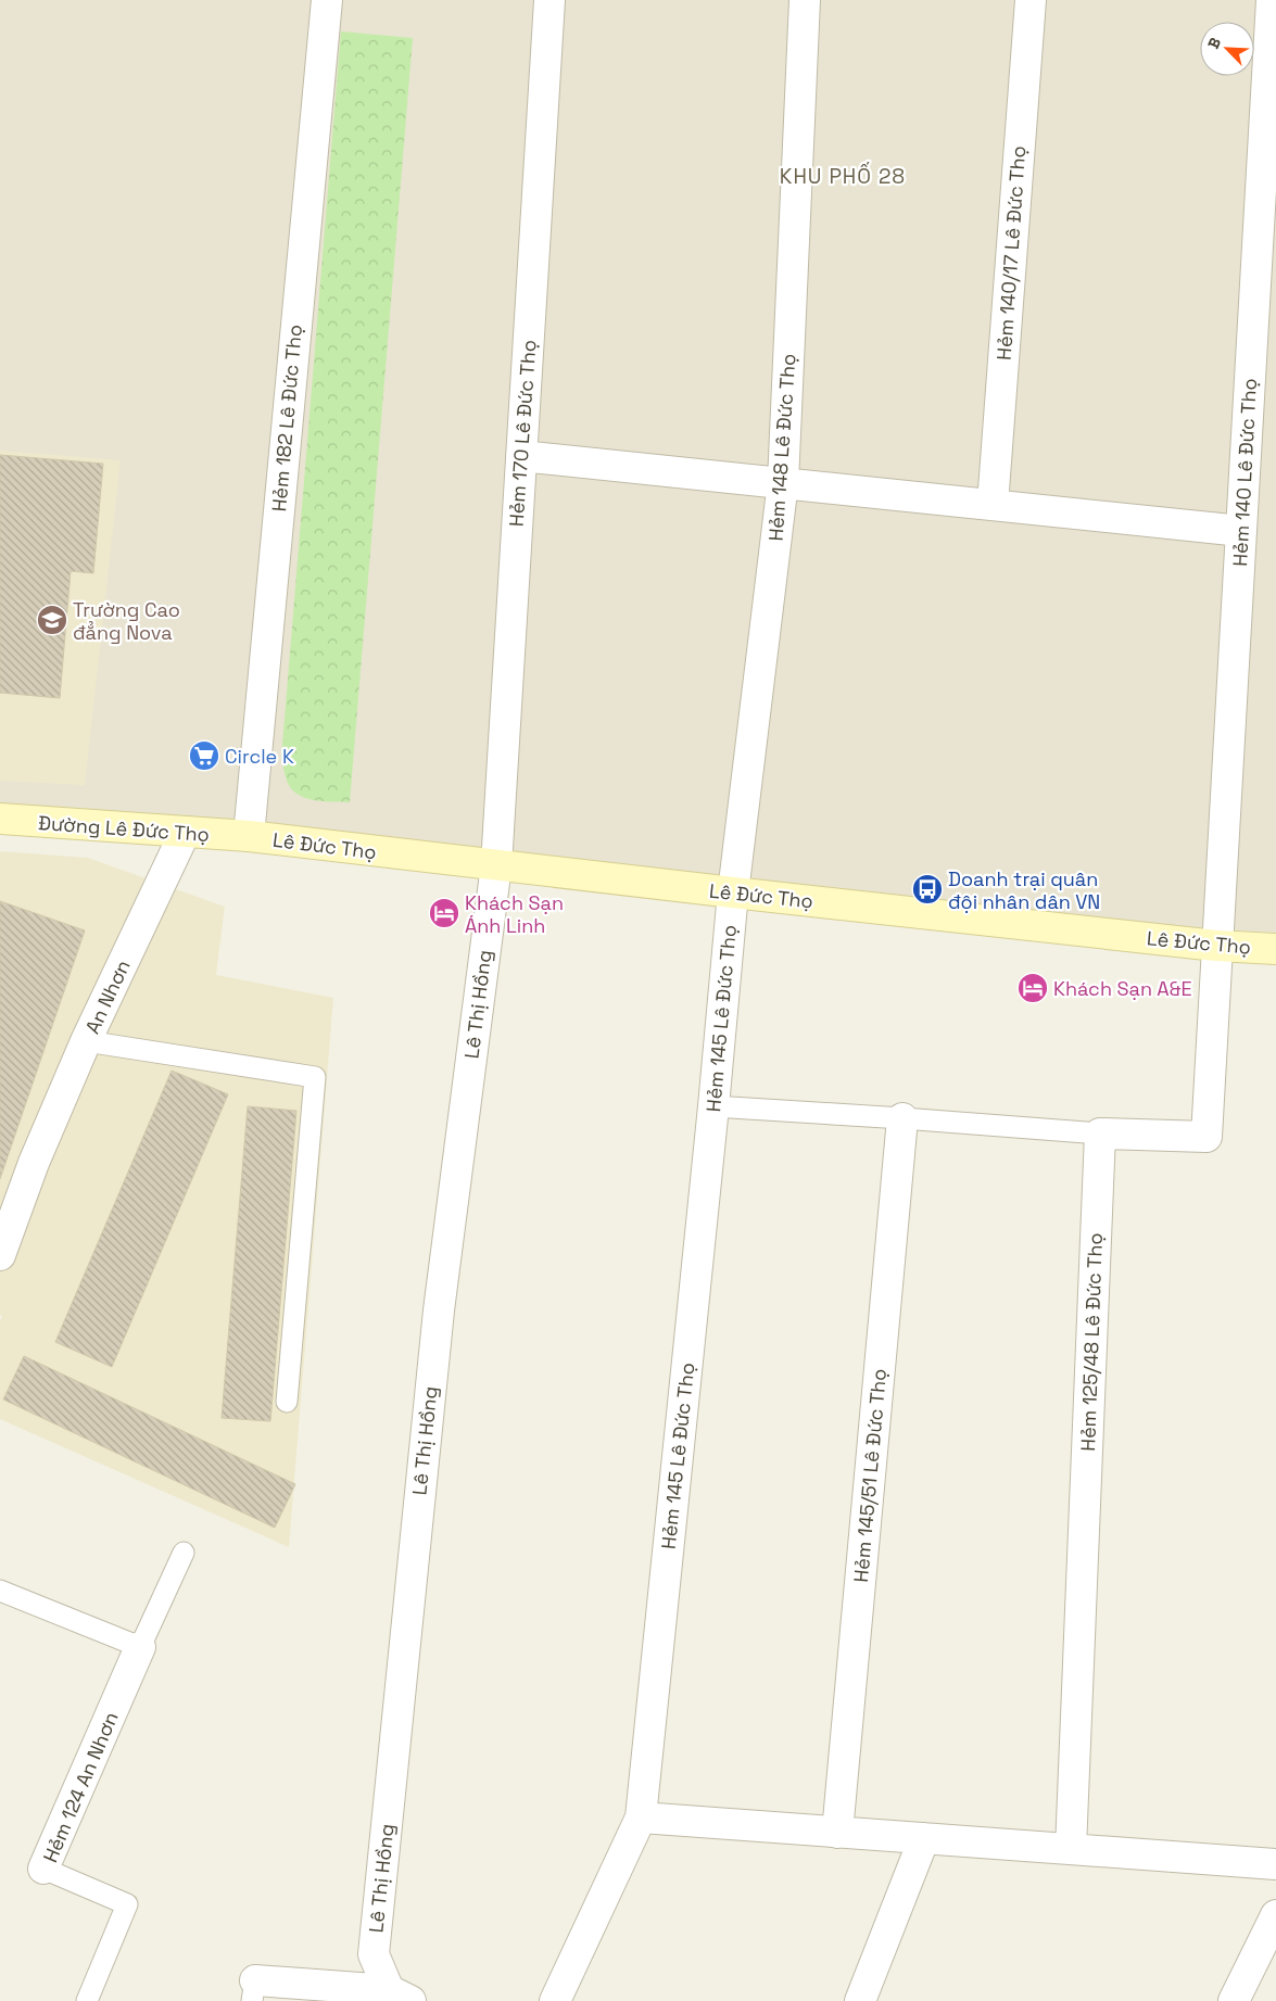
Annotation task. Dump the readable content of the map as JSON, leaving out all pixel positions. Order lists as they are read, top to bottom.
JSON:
{
  "streets": {
    "street": [
      "Hẻm 140/17 Lê Đức Thọ",
      "Hẻm 182 Lê Đức Thọ",
      "Hẻm 170 Lê Đức Thọ",
      "Hẻm 148 Lê Đức Thọ",
      "Hẻm 140 Lê Đức Thọ",
      "Đường Lê Đức Thọ",
      "Lê Đức Thọ",
      "An Nhơn",
      "Lê Thị Hồng",
      "Hẻm 145 Lê Đức Thọ",
      "Hẻm 125/48 Lê Đức Thọ",
      "Hẻm 145/51 Lê Đức Thọ",
      "Hẻm 124 An Nhơn"
    ]
  },
  "crossings": [
    ["Hẻm 182 Lê Đức Thọ", "Đường Lê Đức Thọ"],
    ["Hẻm 182 Lê Đức Thọ", "Lê Đức Thọ"],
    ["Hẻm 170 Lê Đức Thọ", "Lê Đức Thọ"],
    ["Hẻm 170 Lê Đức Thọ", "Lê Thị Hồng"],
    ["Hẻm 148 Lê Đức Thọ", "Lê Đức Thọ"],
    ["Hẻm 148 Lê Đức Thọ", "Hẻm 145 Lê Đức Thọ"],
    ["Hẻm 140 Lê Đức Thọ", "Lê Đức Thọ"],
    ["Đường Lê Đức Thọ", "Lê Đức Thọ"],
    ["Đường Lê Đức Thọ", "An Nhơn"],
    ["Lê Đức Thọ", "Lê Thị Hồng"],
    ["Lê Đức Thọ", "Hẻm 145 Lê Đức Thọ"]
  ],
  "districts": ["KHU PHỐ 28"],
  "places": {
    "school or university": ["Trường Cao đẳng Nova"],
    "supermarket": ["Circle K"],
    "bus stop": ["Doanh trại quân đội nhân dân VN"],
    "hotel": ["Khách Sạn Ánh Linh", "Khách Sạn A&E"]
  },
  "north": "top left"
}
